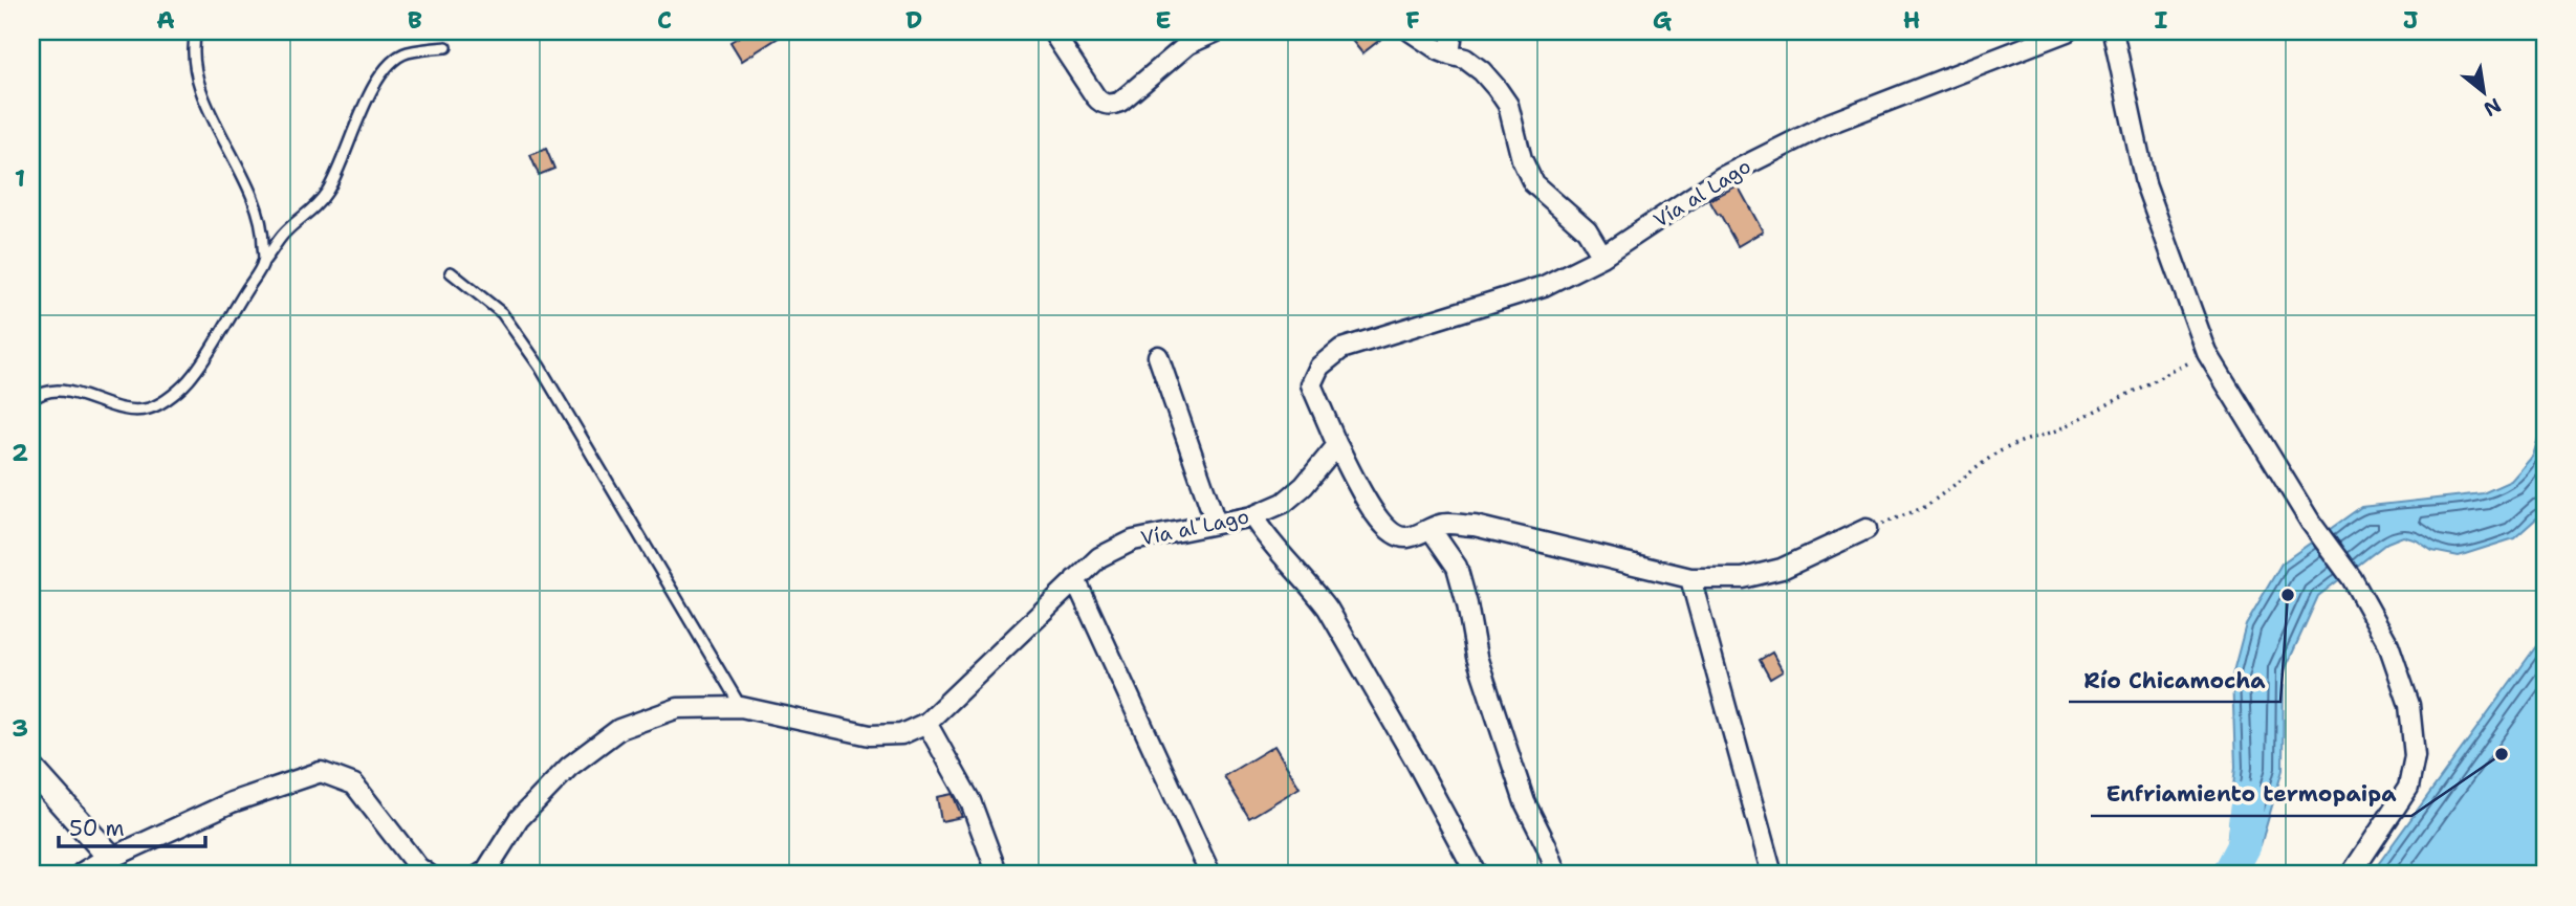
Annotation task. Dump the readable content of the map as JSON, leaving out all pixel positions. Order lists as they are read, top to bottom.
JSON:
{
  "streets": {
    "street": ["Vía al Lago"]
  },
  "places": ["Río Chicamocha", "Enfriamiento termopaipa"],
  "scale_bar": "50 m",
  "north": "bottom right",
  "grid": {
    "columns": [
      "A",
      "B",
      "C",
      "D",
      "E",
      "F",
      "G",
      "H",
      "I",
      "J"
    ],
    "rows": ["1", "2", "3"]
  }
}
